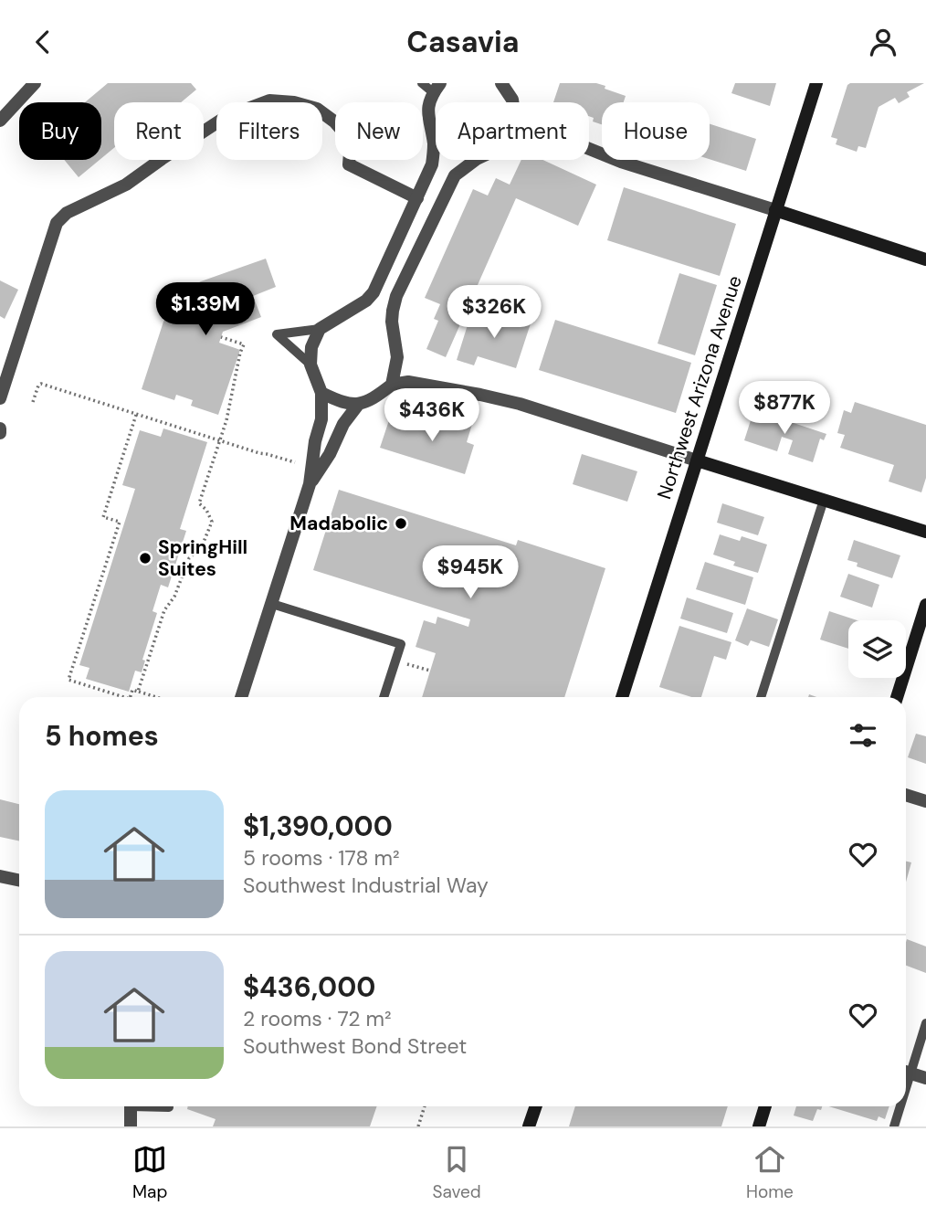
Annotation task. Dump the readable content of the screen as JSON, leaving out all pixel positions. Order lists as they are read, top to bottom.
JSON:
{
  "streets": {
    "main road": ["Northwest Arizona Avenue"]
  },
  "places": ["Madabolic", "SpringHill Suites"],
  "page": {
    "header": "Casavia",
    "chip": [
      "Buy",
      "Rent",
      "Filters",
      "New",
      "Apartment",
      "House"
    ],
    "price": [
      "$1.39M",
      "$326K",
      "$877K",
      "$436K",
      "$945K"
    ],
    "heading": "5 homes",
    "list": [
      {
        "name": "$1,390,000",
        "note": "5 rooms · 178 m² · Southwest Industrial Way"
      },
      {
        "name": "$436,000",
        "note": "2 rooms · 72 m² · Southwest Bond Street"
      }
    ],
    "tabs": ["Map", "Saved", "Home"]
  }
}
